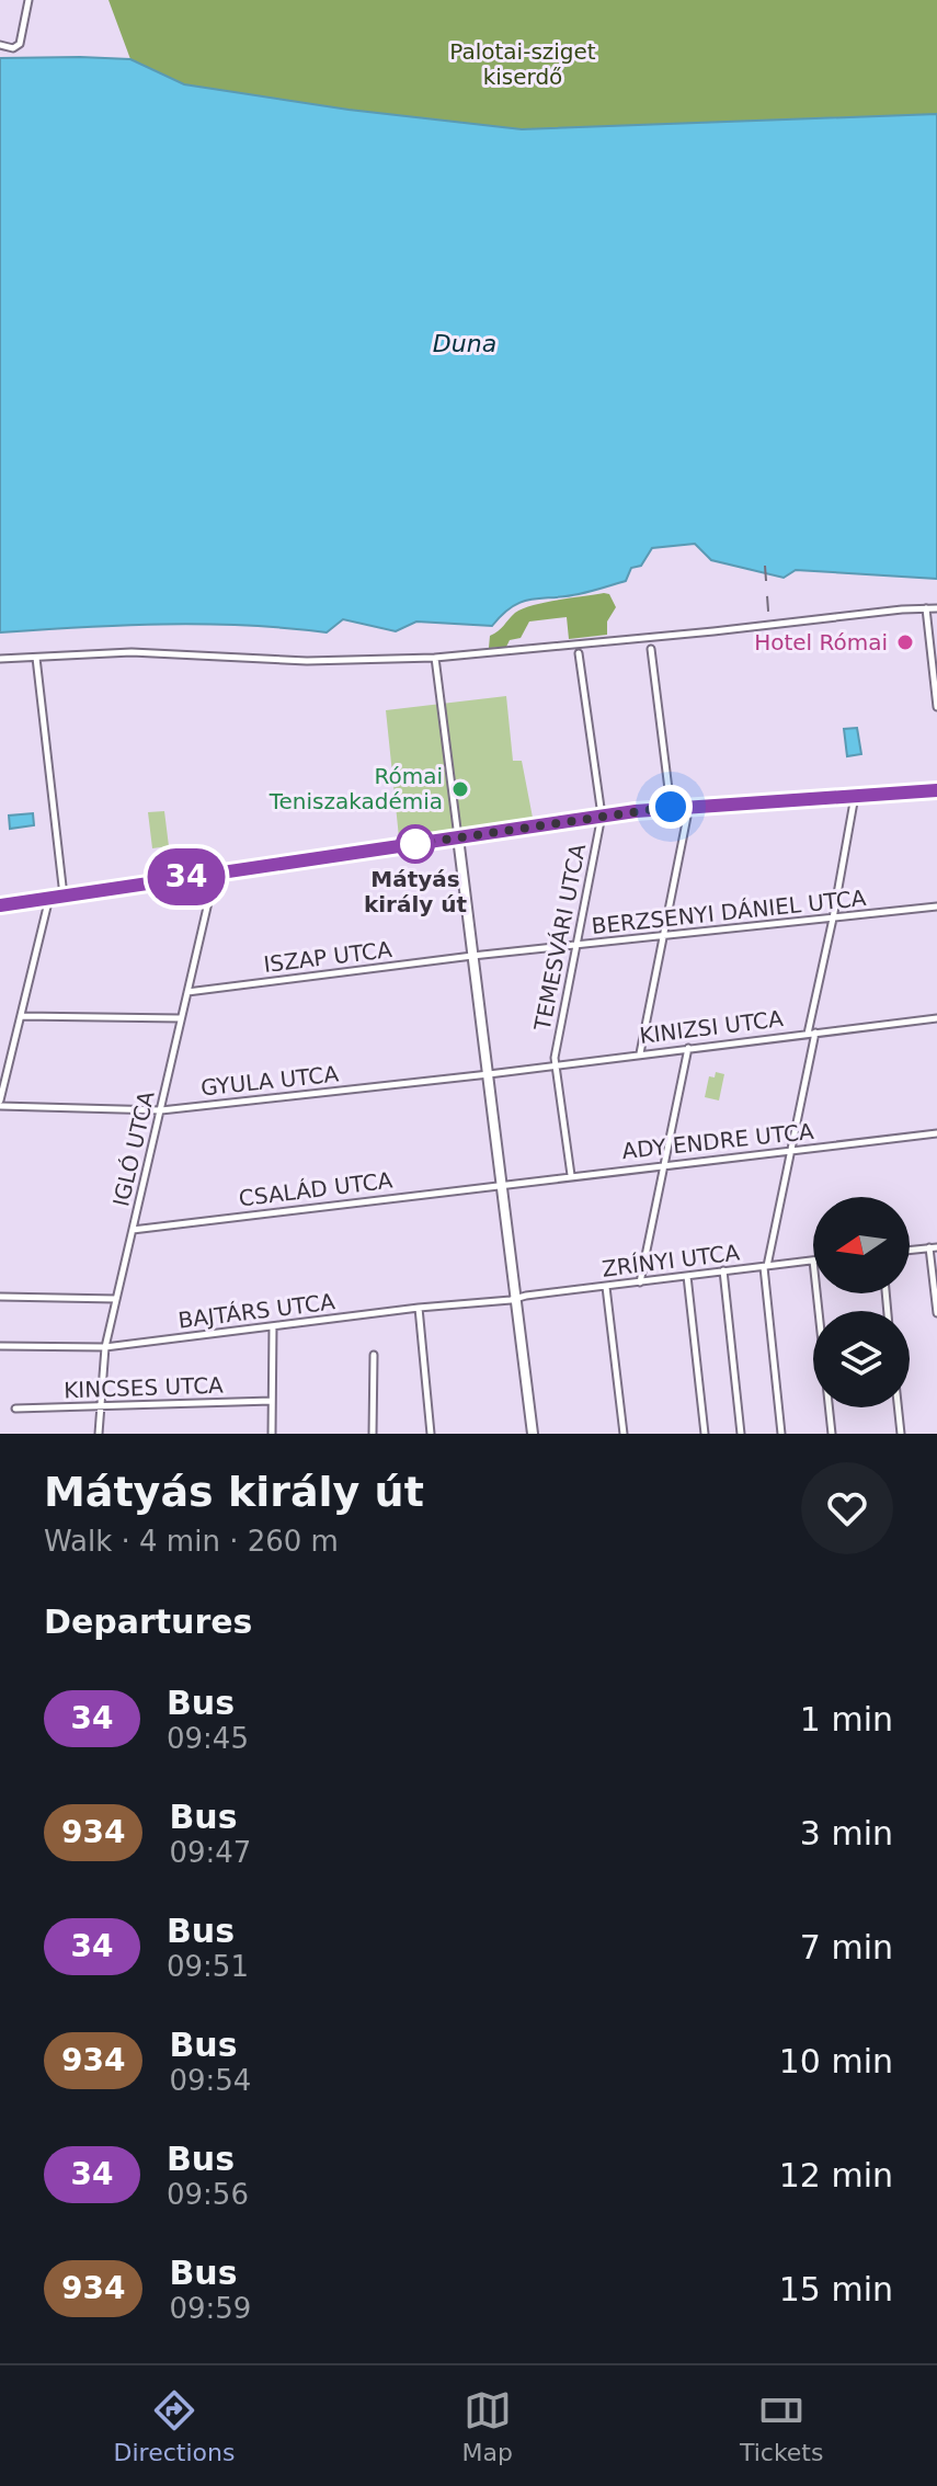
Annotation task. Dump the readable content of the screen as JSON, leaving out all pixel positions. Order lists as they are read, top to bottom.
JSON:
{
  "streets": {
    "street": [
      "BERZSENYI DÁNIEL UTCA",
      "TEMESVÁRI UTCA",
      "ISZAP UTCA",
      "KINIZSI UTCA",
      "GYULA UTCA",
      "ADY ENDRE UTCA",
      "IGLÓ UTCA",
      "CSALÁD UTCA",
      "ZRÍNYI UTCA",
      "BAJTÁRS UTCA",
      "KINCSES UTCA"
    ]
  },
  "crossings": [
    ["BERZSENYI DÁNIEL UTCA", "TEMESVÁRI UTCA"],
    ["BERZSENYI DÁNIEL UTCA", "ISZAP UTCA"],
    ["TEMESVÁRI UTCA", "KINIZSI UTCA"],
    ["TEMESVÁRI UTCA", "ADY ENDRE UTCA"],
    ["ISZAP UTCA", "IGLÓ UTCA"],
    ["KINIZSI UTCA", "GYULA UTCA"],
    ["GYULA UTCA", "IGLÓ UTCA"],
    ["ADY ENDRE UTCA", "CSALÁD UTCA"],
    ["IGLÓ UTCA", "CSALÁD UTCA"],
    ["IGLÓ UTCA", "BAJTÁRS UTCA"],
    ["IGLÓ UTCA", "KINCSES UTCA"],
    ["ZRÍNYI UTCA", "BAJTÁRS UTCA"]
  ],
  "water": ["Duna"],
  "parks": ["Palotai-sziget kiserdő"],
  "places": ["Hotel Római", "Római Teniszakadémia", "Mátyás király út"],
  "lines": ["bus line 34"],
  "north": "left",
  "page": {
    "on_map": "34",
    "heading": [
      ["Mátyás király út", "Walk · 4 min · 260 m"],
      "Departures"
    ],
    "list": [
      {
        "mark": "34",
        "name": "Bus",
        "note": "09:45",
        "value": "1 min"
      },
      {
        "mark": "934",
        "name": "Bus",
        "note": "09:47",
        "value": "3 min"
      },
      {
        "mark": "34",
        "name": "Bus",
        "note": "09:51",
        "value": "7 min"
      },
      {
        "mark": "934",
        "name": "Bus",
        "note": "09:54",
        "value": "10 min"
      },
      {
        "mark": "34",
        "name": "Bus",
        "note": "09:56",
        "value": "12 min"
      },
      {
        "mark": "934",
        "name": "Bus",
        "note": "09:59",
        "value": "15 min"
      }
    ],
    "tabs": ["Directions", "Map", "Tickets"]
  }
}
